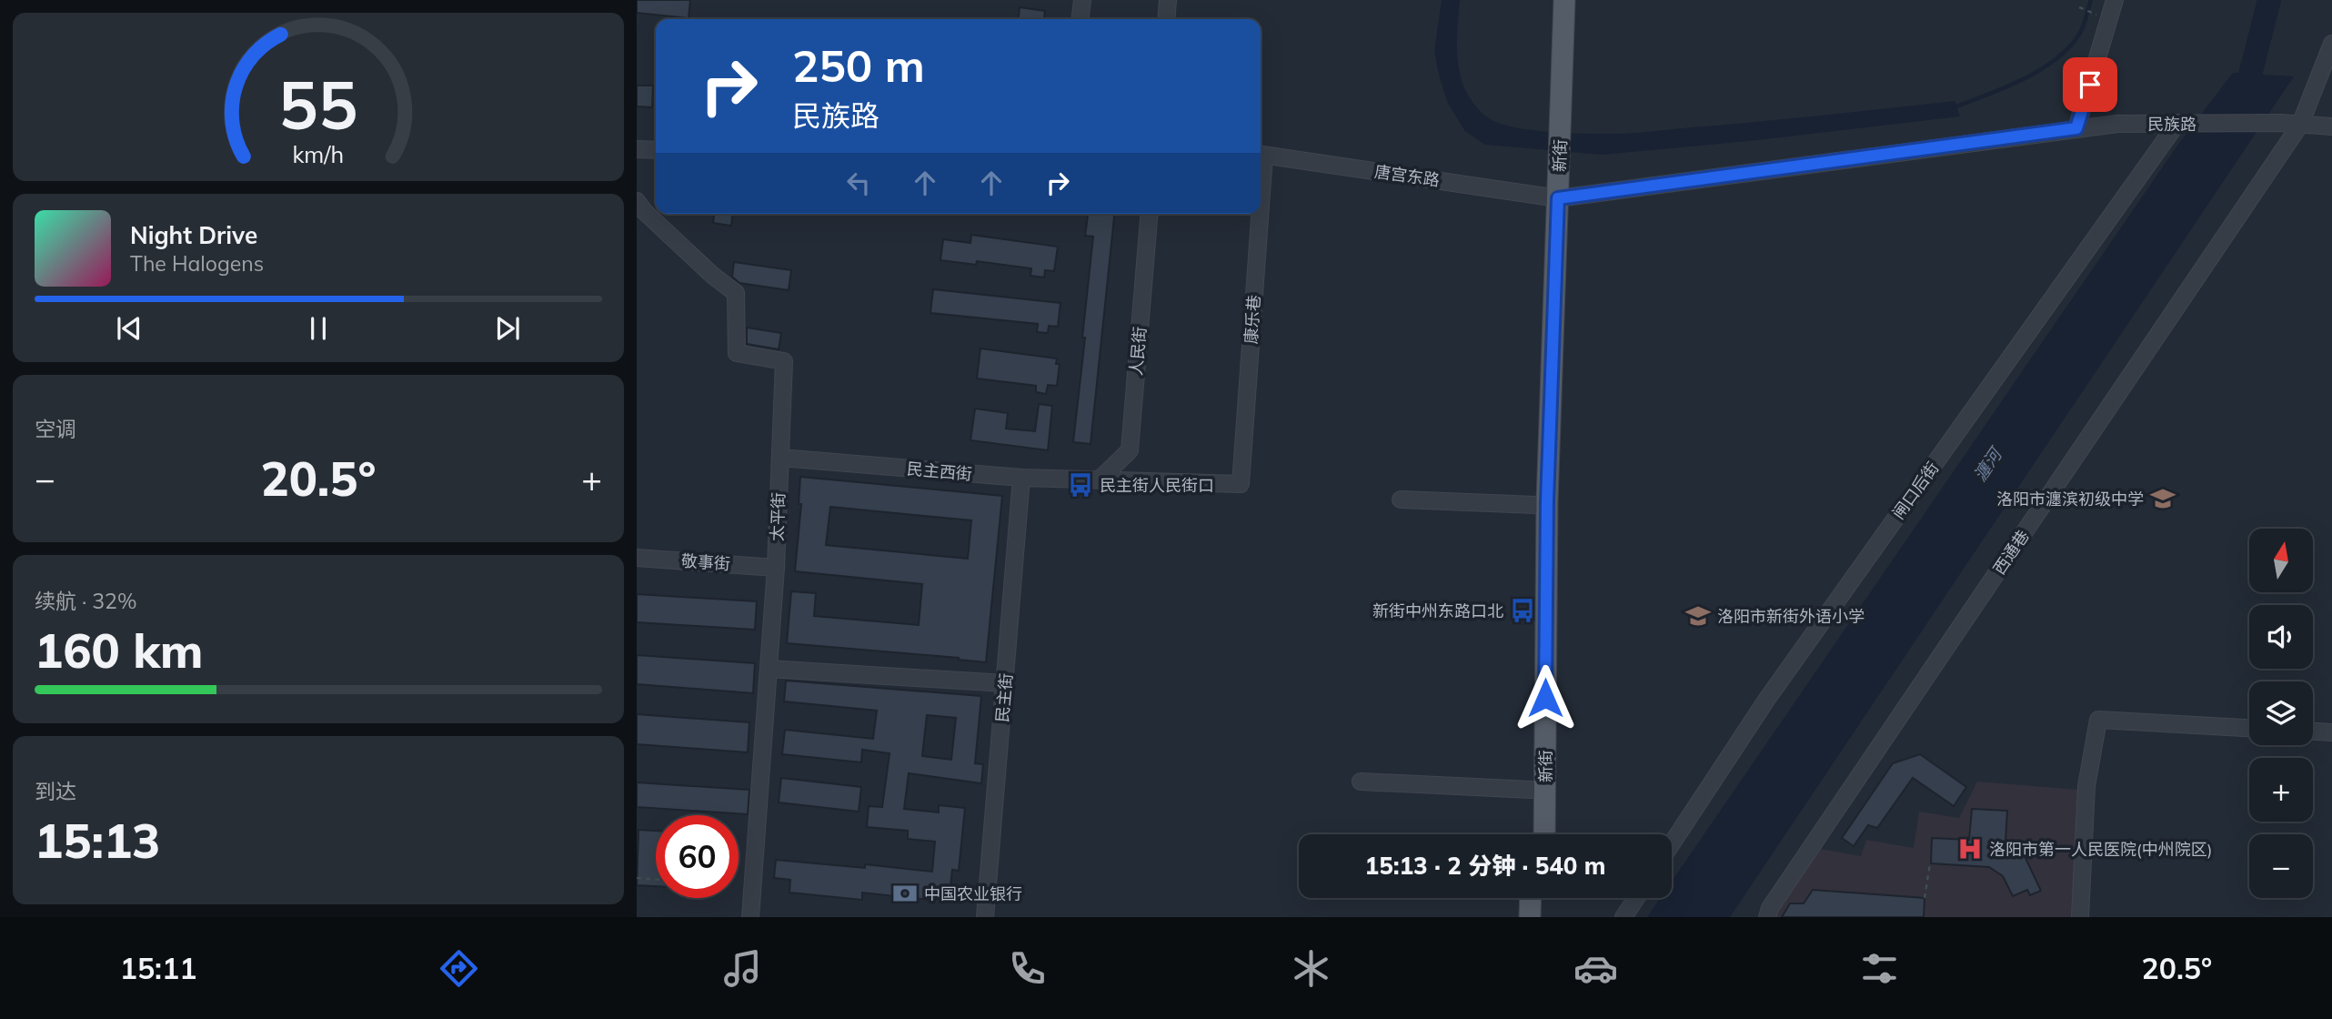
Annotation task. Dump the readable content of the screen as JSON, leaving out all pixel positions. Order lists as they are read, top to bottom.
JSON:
{
  "streets": {
    "main road": ["新街"],
    "street": [
      "民族路",
      "唐宫东路",
      "康乐巷",
      "人民街",
      "民主西街",
      "闸口后街",
      "太平街",
      "西通巷",
      "敬事街",
      "民主街"
    ]
  },
  "crossings": [
    ["民族路", "新街"],
    ["民族路", "唐宫东路"],
    ["民族路", "闸口后街"],
    ["民族路", "西通巷"],
    ["新街", "唐宫东路"],
    ["康乐巷", "民主西街"],
    ["人民街", "民主西街"],
    ["民主西街", "太平街"],
    ["民主西街", "民主街"],
    ["太平街", "敬事街"]
  ],
  "water": ["瀍河"],
  "places": {
    "bus stop": ["民主街人民街口", "新街中州东路口北"],
    "school or university": ["洛阳市瀍滨初级中学", "洛阳市新街外语小学"],
    "hospital": ["洛阳市第一人民医院(中州院区)"],
    "bank": ["中国农业银行"]
  },
  "north": "top",
  "page": {
    "turn": ["250 m", "民族路"],
    "song": ["Night Drive", "The Halogens"],
    "tile": [
      "空调",
      ["续航 · 32%", "160 km"],
      ["到达", "15:13"]
    ],
    "heat": ["−", "20.5°", "+"],
    "map_buttons": ["+", "−"],
    "limit": "60",
    "trip": "15:13 · 2 分钟 · 540 m",
    "tabs": ["15:11", "20.5°"],
    "gauge": ["55", "km/h"]
  }
}
